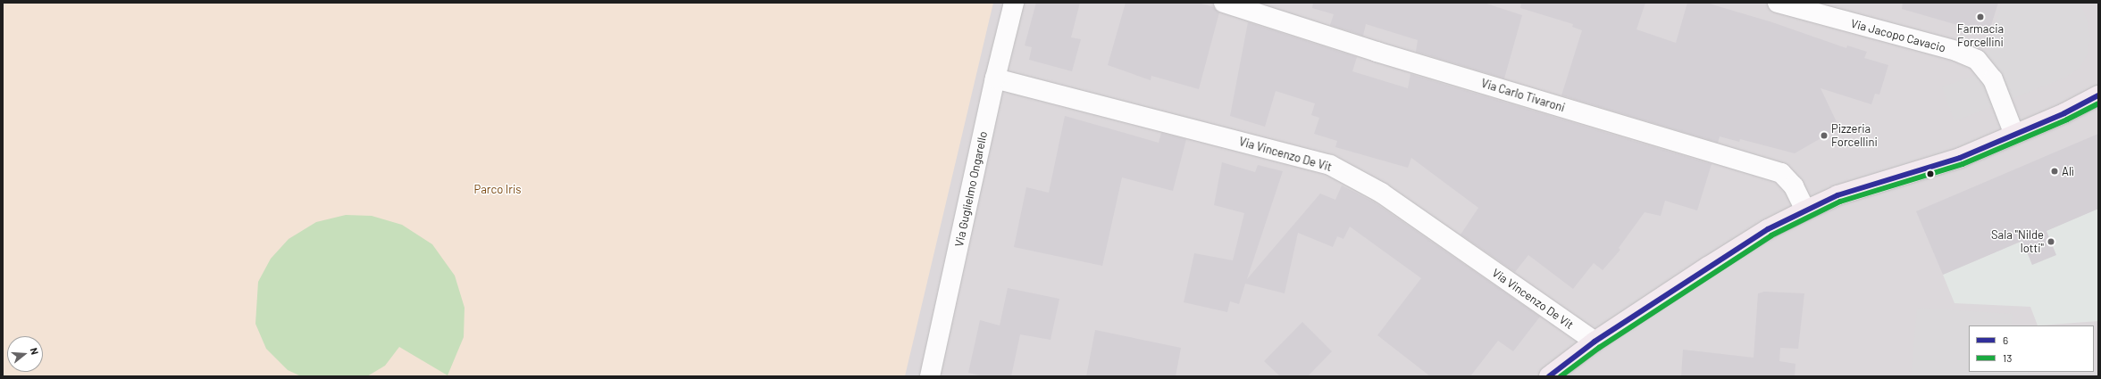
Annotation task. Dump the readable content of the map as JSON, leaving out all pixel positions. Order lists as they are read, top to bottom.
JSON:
{
  "streets": {
    "street": [
      "Via Jacopo Cavacio",
      "Via Carlo Tivaroni",
      "Via Vincenzo De Vit",
      "Via Guglielmo Ongarello"
    ]
  },
  "crossings": [
    ["Via Vincenzo De Vit", "Via Guglielmo Ongarello"]
  ],
  "parks": ["Parco Iris"],
  "places": [
    "Farmacia Forcellini",
    "Pizzeria Forcellini",
    "Alì",
    "Sala \"Nilde Iotti\""
  ],
  "lines": ["transit line 6", "transit line 13"],
  "legend": ["6", "13"],
  "north": "right"
}
